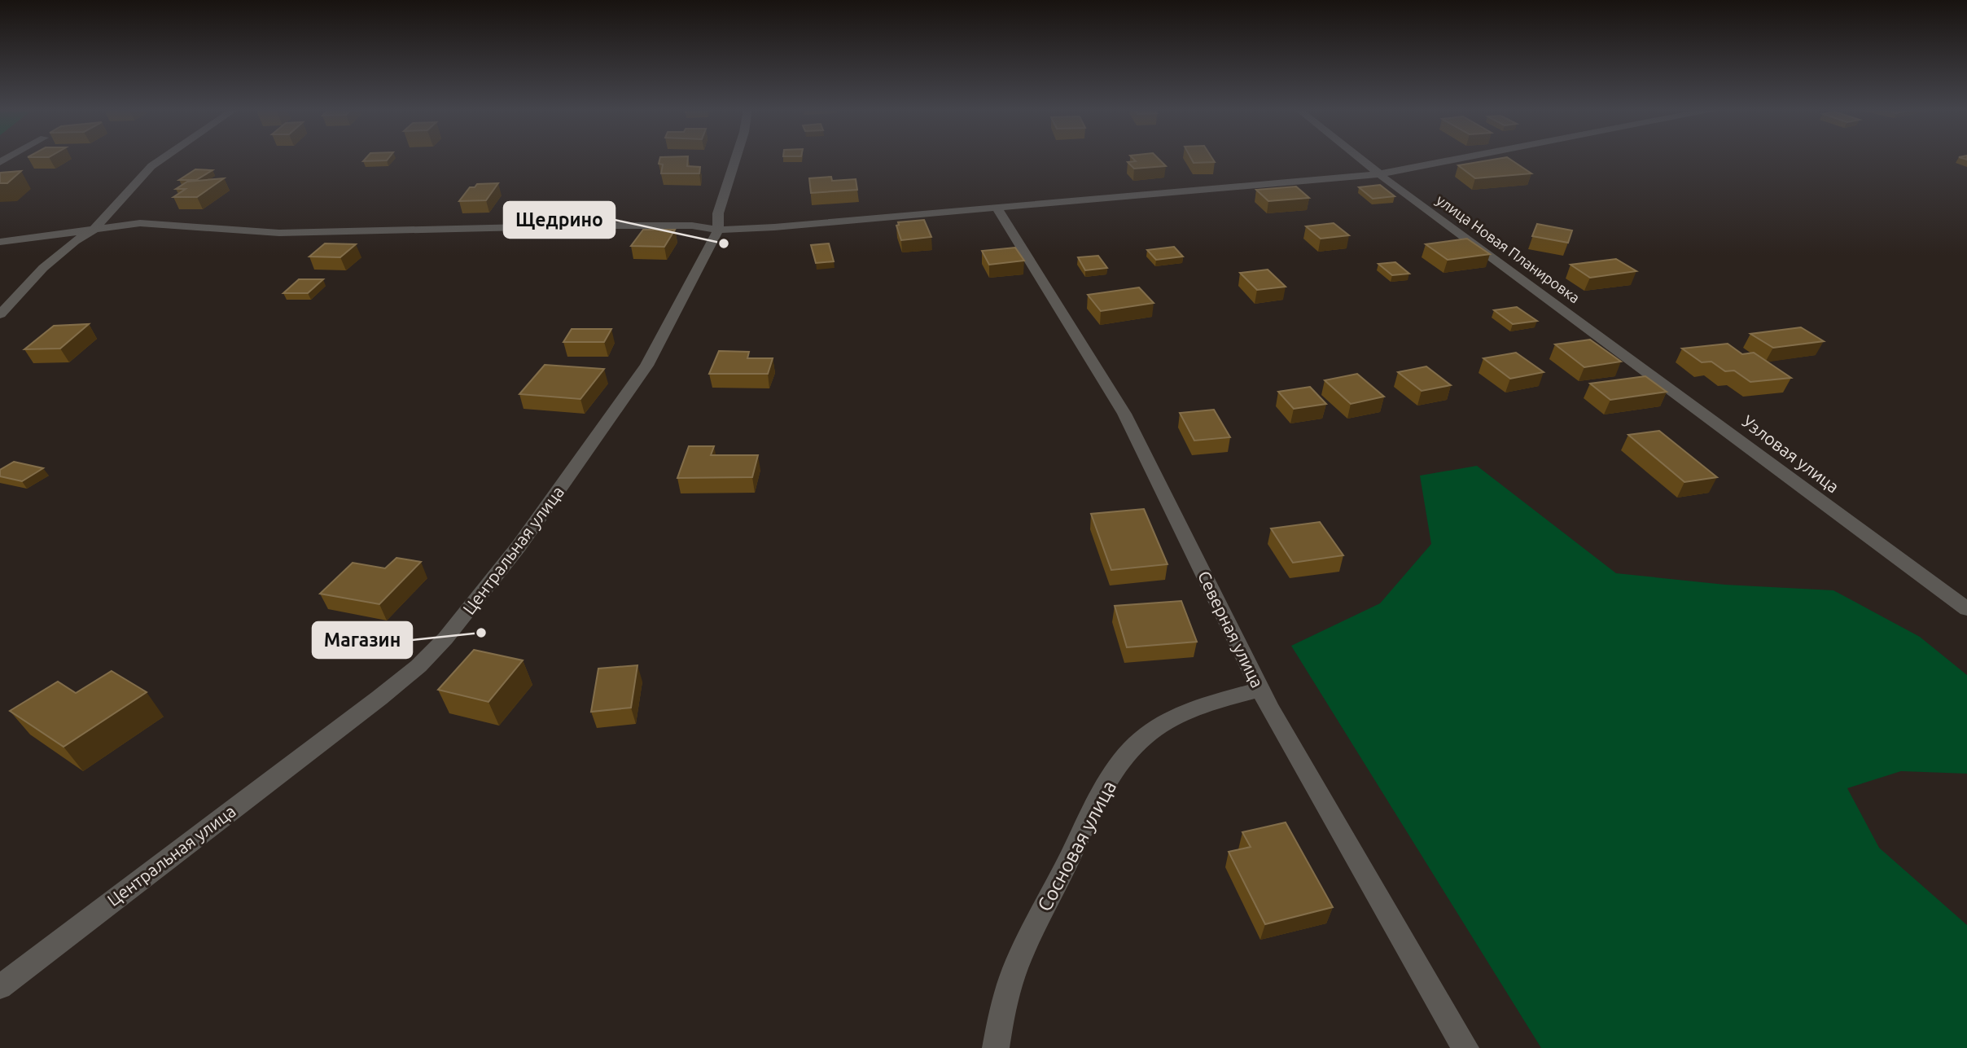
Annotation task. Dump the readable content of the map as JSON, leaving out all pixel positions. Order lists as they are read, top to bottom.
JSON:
{
  "streets": {
    "street": [
      "улица Новая Планировка",
      "Узловая улица",
      "Центральная улица",
      "Северная улица",
      "Сосновая улица"
    ]
  },
  "crossings": [
    ["улица Новая Планировка", "Узловая улица"],
    ["Северная улица", "Сосновая улица"]
  ],
  "places": ["Щедрино", "Магазин"]
}
